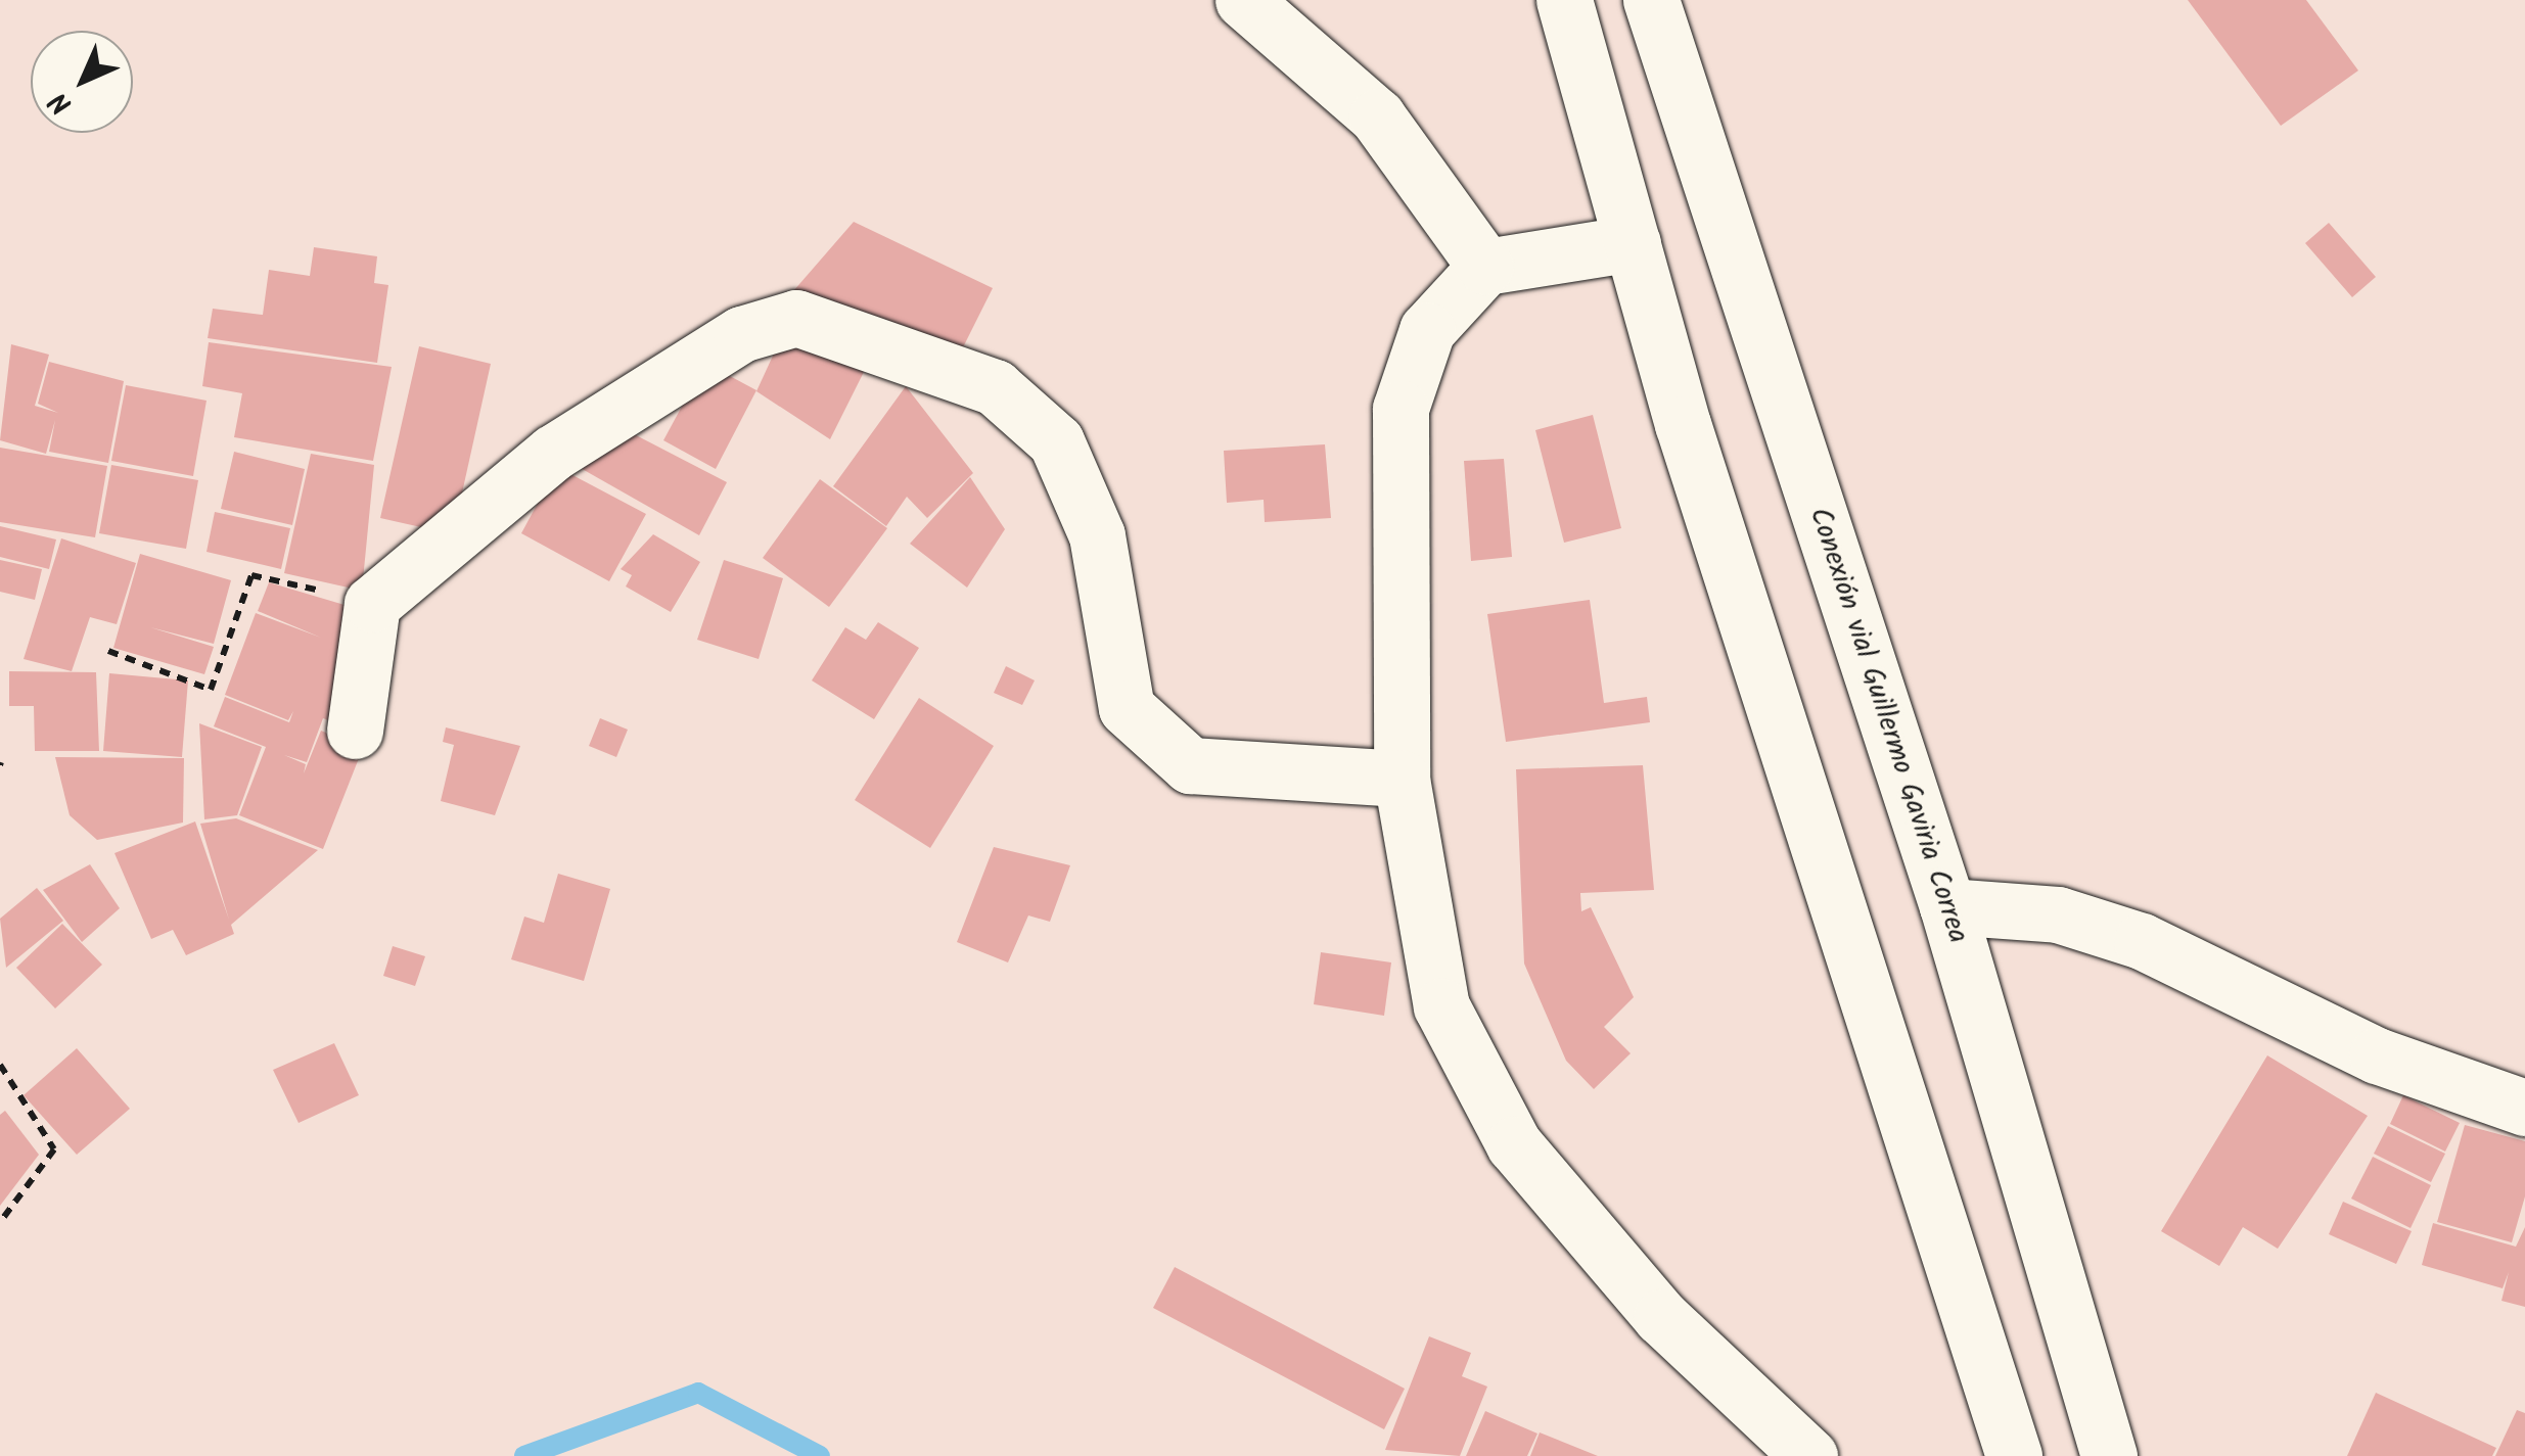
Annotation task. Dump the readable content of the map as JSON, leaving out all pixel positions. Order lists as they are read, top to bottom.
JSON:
{
  "streets": {
    "main road": ["Conexión vial Guillermo Gaviria Correa"]
  },
  "north": "bottom left"
}
